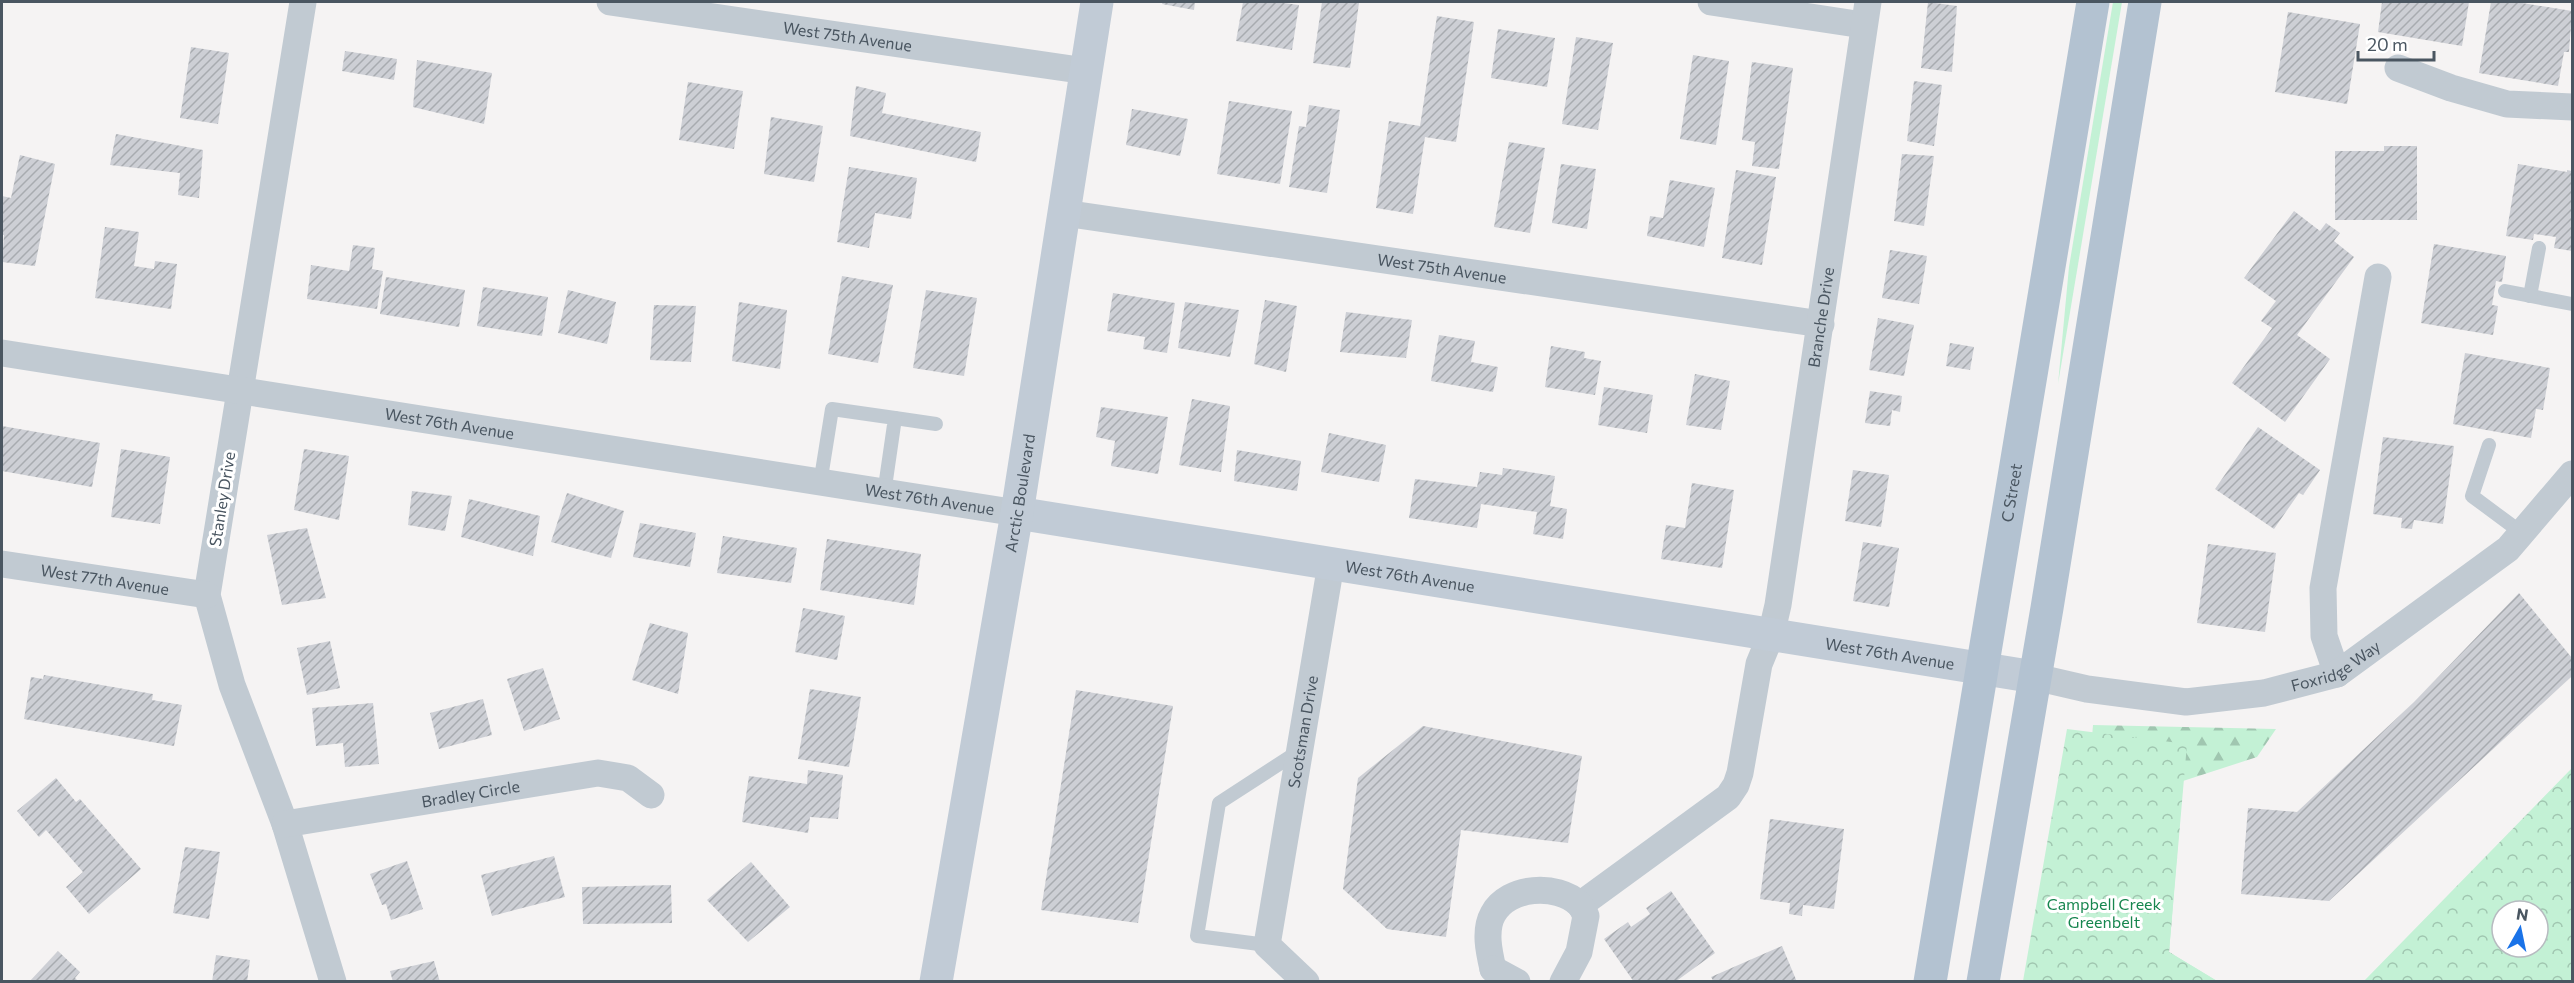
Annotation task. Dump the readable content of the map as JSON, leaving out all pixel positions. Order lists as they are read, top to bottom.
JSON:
{
  "streets": {
    "main road": ["C Street"],
    "street": [
      "West 75th Avenue",
      "Branche Drive",
      "West 76th Avenue",
      "Arctic Boulevard",
      "Stanley Drive",
      "West 77th Avenue",
      "Foxridge Way",
      "Scotsman Drive",
      "Bradley Circle"
    ]
  },
  "crossings": [
    ["West 75th Avenue", "Branche Drive"],
    ["West 75th Avenue", "Arctic Boulevard"],
    ["Branche Drive", "West 76th Avenue"],
    ["West 76th Avenue", "Arctic Boulevard"],
    ["West 76th Avenue", "C Street"],
    ["West 76th Avenue", "Stanley Drive"],
    ["West 76th Avenue", "Foxridge Way"],
    ["West 76th Avenue", "Scotsman Drive"],
    ["Stanley Drive", "West 77th Avenue"],
    ["Stanley Drive", "Bradley Circle"]
  ],
  "parks": ["Campbell Creek Greenbelt"],
  "scale_bar": "20 m",
  "north": "top"
}
